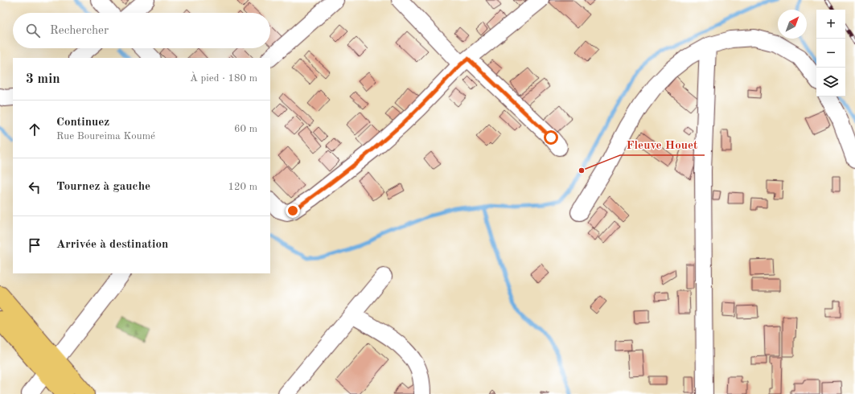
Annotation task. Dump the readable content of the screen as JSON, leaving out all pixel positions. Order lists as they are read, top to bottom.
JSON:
{
  "places": ["Fleuve Houet"],
  "north": "top right",
  "page": {
    "map_buttons": ["+", "−"],
    "search": "Rechercher",
    "heading": ["3 min", "À pied · 180 m"],
    "list": [
      ["Continuez", "Rue Boureima Koumé", "60 m"],
      ["Tournez à gauche", "120 m"],
      "Arrivée à destination"
    ]
  }
}
